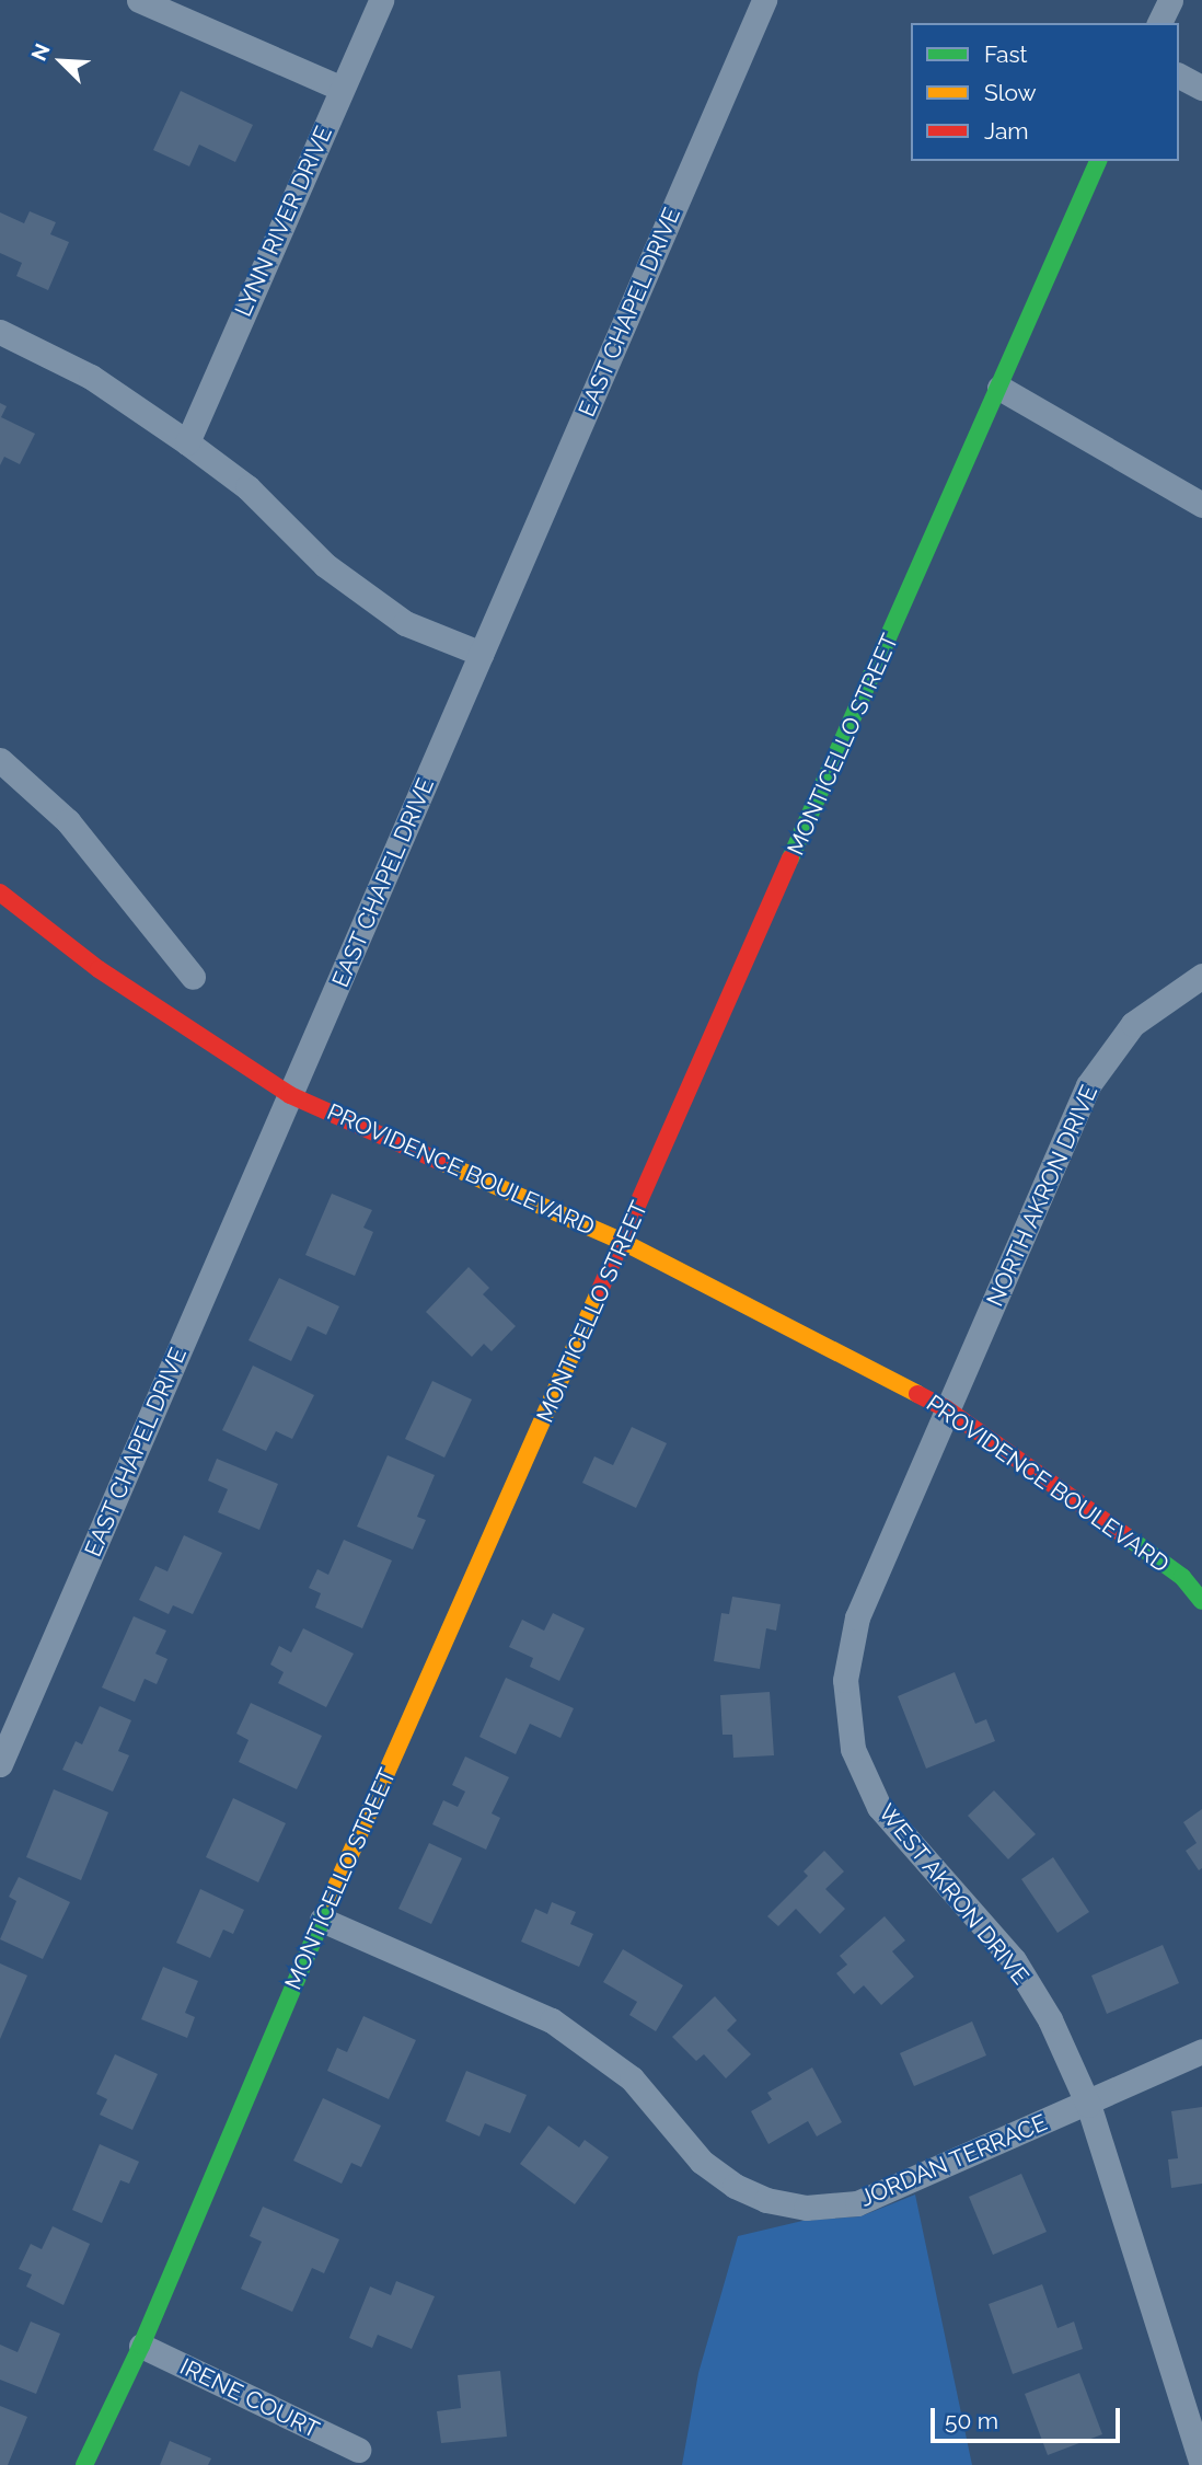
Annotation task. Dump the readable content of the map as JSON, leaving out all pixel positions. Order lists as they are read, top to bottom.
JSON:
{
  "streets": {
    "street": [
      "LYNN RIVER DRIVE",
      "EAST CHAPEL DRIVE",
      "MONTICELLO STREET",
      "PROVIDENCE BOULEVARD",
      "NORTH AKRON DRIVE",
      "WEST AKRON DRIVE",
      "JORDAN TERRACE",
      "IRENE COURT"
    ]
  },
  "crossings": [
    ["EAST CHAPEL DRIVE", "PROVIDENCE BOULEVARD"],
    ["MONTICELLO STREET", "PROVIDENCE BOULEVARD"],
    ["MONTICELLO STREET", "JORDAN TERRACE"],
    ["MONTICELLO STREET", "IRENE COURT"],
    ["PROVIDENCE BOULEVARD", "NORTH AKRON DRIVE"],
    ["PROVIDENCE BOULEVARD", "WEST AKRON DRIVE"],
    ["NORTH AKRON DRIVE", "WEST AKRON DRIVE"],
    ["WEST AKRON DRIVE", "JORDAN TERRACE"]
  ],
  "legend": ["Fast", "Slow", "Jam"],
  "scale_bar": "50 m",
  "north": "top left"
}
